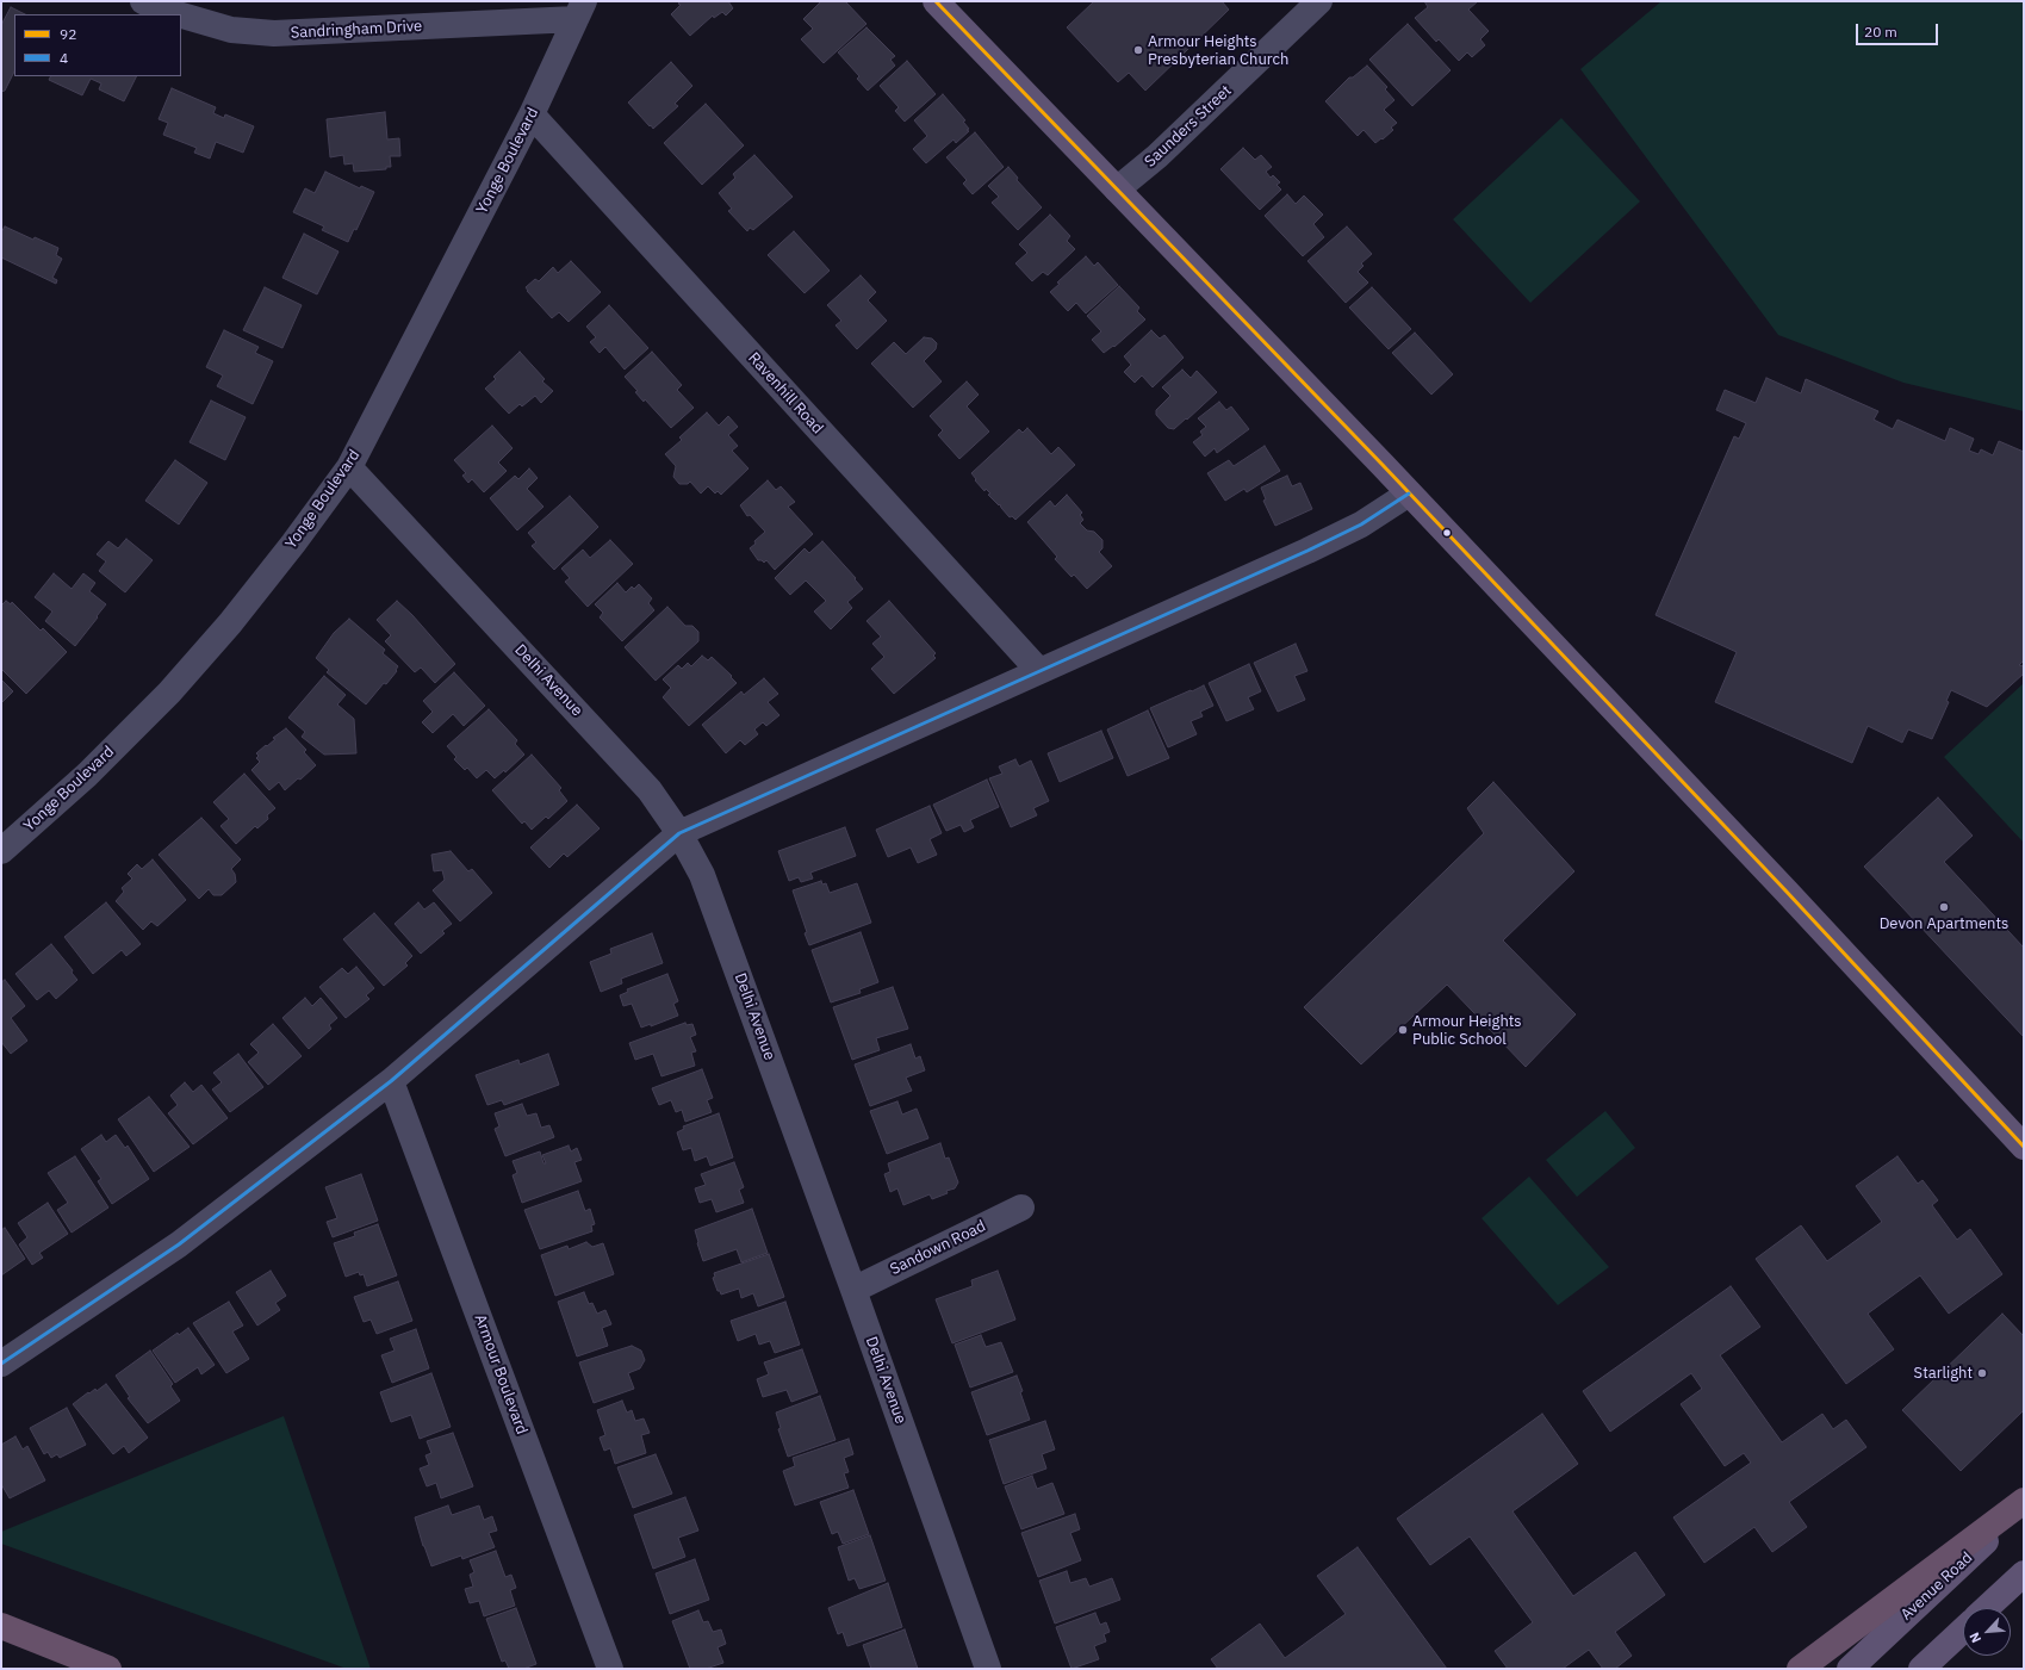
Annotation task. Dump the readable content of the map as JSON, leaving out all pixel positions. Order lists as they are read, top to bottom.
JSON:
{
  "streets": {
    "main road": ["Avenue Road"],
    "street": [
      "Sandringham Drive",
      "Saunders Street",
      "Yonge Boulevard",
      "Ravenhill Road",
      "Delhi Avenue",
      "Sandown Road",
      "Armour Boulevard"
    ]
  },
  "crossings": [
    ["Sandringham Drive", "Yonge Boulevard"],
    ["Yonge Boulevard", "Ravenhill Road"],
    ["Yonge Boulevard", "Delhi Avenue"],
    ["Delhi Avenue", "Sandown Road"]
  ],
  "places": [
    "Armour Heights Presbyterian Church",
    "Devon Apartments",
    "Armour Heights Public School",
    "Starlight"
  ],
  "lines": ["transit line 92", "transit line 4"],
  "legend": ["92", "4"],
  "scale_bar": "20 m",
  "north": "bottom left"
}
